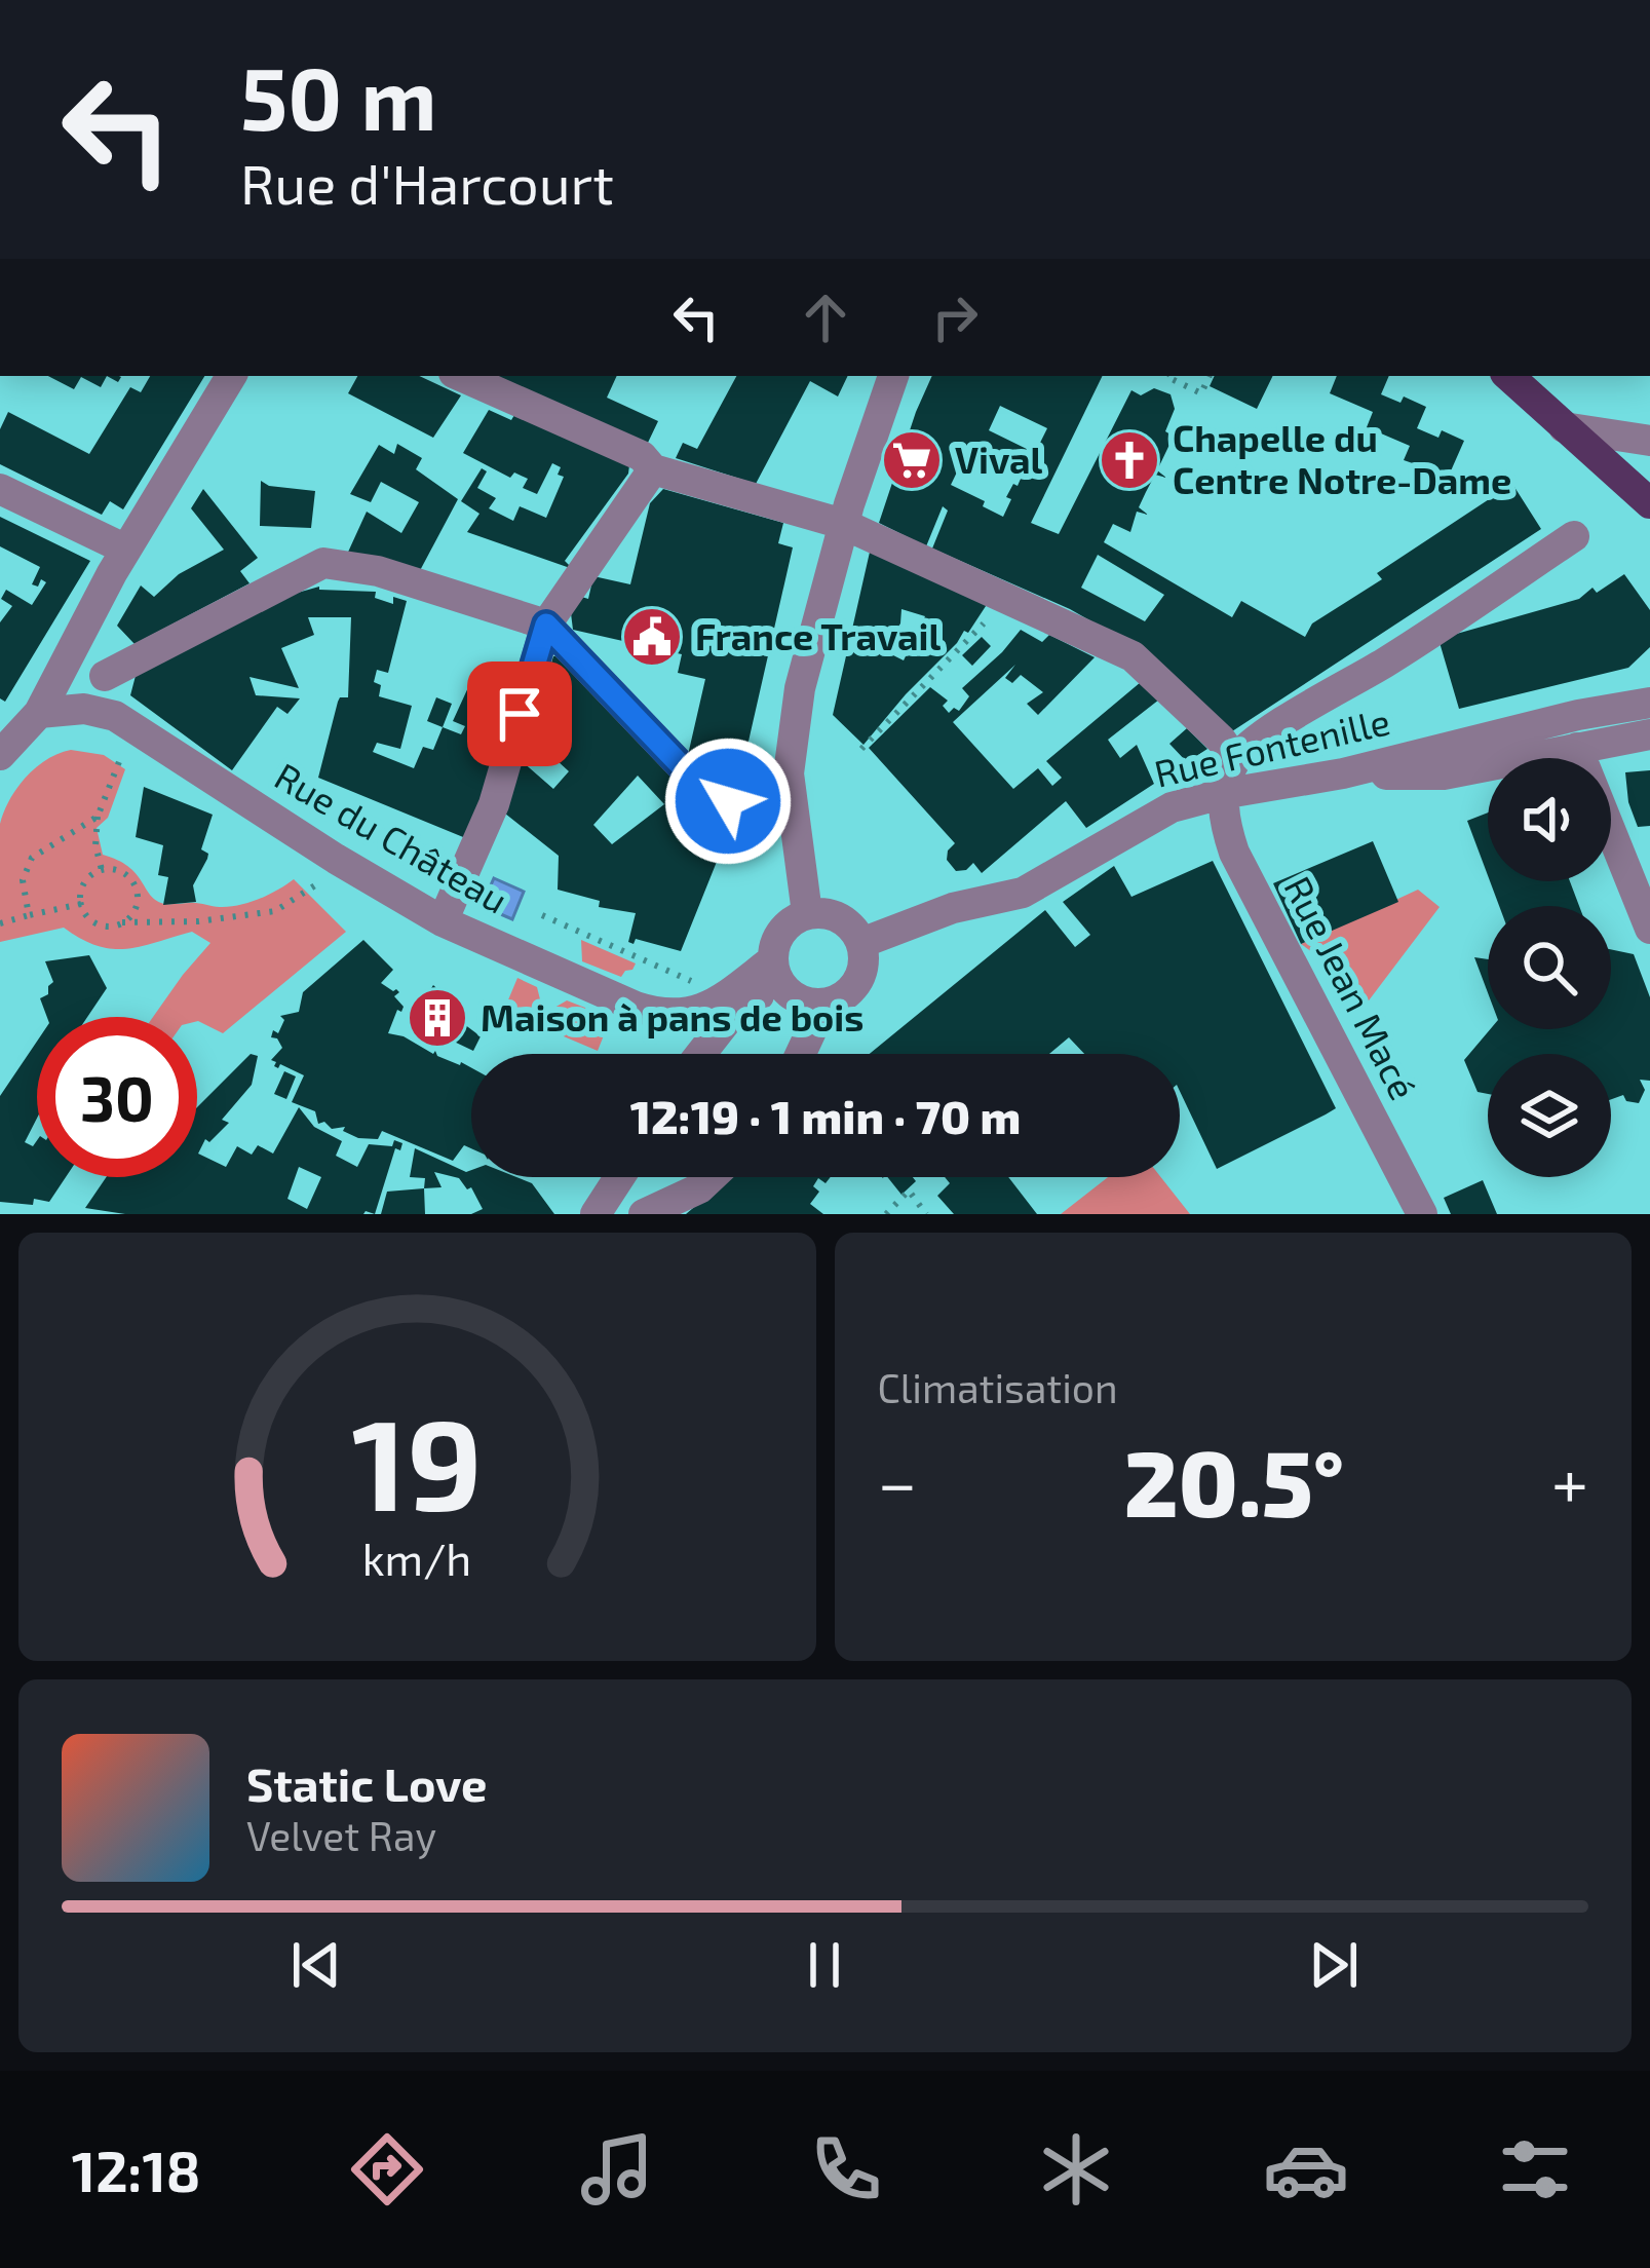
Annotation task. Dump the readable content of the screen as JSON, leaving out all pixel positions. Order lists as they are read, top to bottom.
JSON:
{
  "streets": {
    "street": ["Rue Fontenille", "Rue du Château", "Rue Jean Macé"]
  },
  "crossings": [
    ["Rue Fontenille", "Rue Jean Macé"]
  ],
  "places": {
    "supermarket": ["Vival"],
    "church": ["Chapelle du Centre Notre-Dame"],
    "public building": ["France Travail"],
    "building": ["Maison à pans de bois"]
  },
  "page": {
    "turn": ["50 m", "Rue d'Harcourt"],
    "limit": "30",
    "trip": "12:19 · 1 min · 70 m",
    "tile": "Climatisation",
    "heat": ["−", "20.5°", "+"],
    "song": ["Static Love", "Velvet Ray"],
    "tabs": "12:18",
    "gauge": ["19", "km/h"]
  }
}
